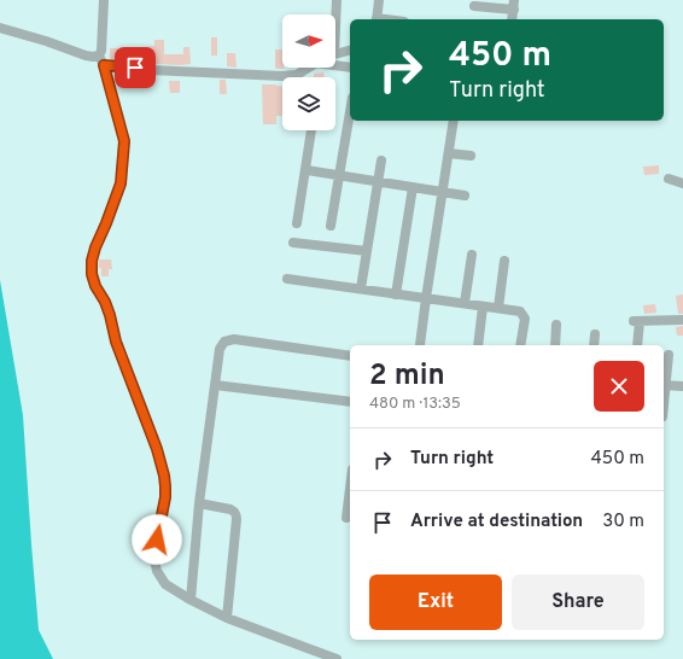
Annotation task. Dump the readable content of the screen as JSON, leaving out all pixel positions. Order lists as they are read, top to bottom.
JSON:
{
  "north": "right",
  "page": {
    "turn": ["450 m", "Turn right"],
    "heading": ["2 min", "480 m · 13:35"],
    "list": [
      {
        "name": "Turn right",
        "value": "450 m"
      },
      {
        "name": "Arrive at destination",
        "value": "30 m"
      }
    ],
    "buttons": ["Exit", "Share"]
  }
}
